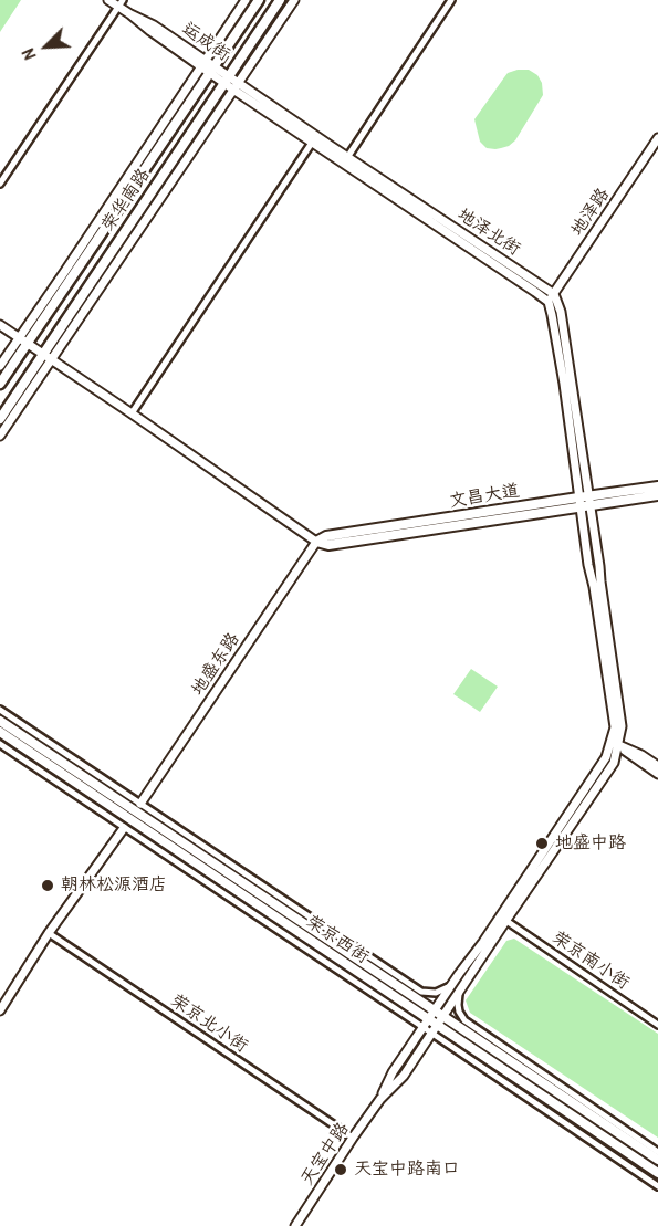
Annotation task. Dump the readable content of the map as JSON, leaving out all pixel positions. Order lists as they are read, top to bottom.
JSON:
{
  "streets": {
    "main road": ["荣华南路", "文昌大道", "荣京西街"],
    "street": [
      "运成街",
      "地泽路",
      "地泽北街",
      "地盛东路",
      "荣京南小街",
      "荣京北小街",
      "天宝中路"
    ]
  },
  "crossings": [
    ["运成街", "荣华南路"],
    ["运成街", "地泽北街"],
    ["地泽路", "地泽北街"],
    ["文昌大道", "地盛东路"],
    ["荣京西街", "天宝中路"],
    ["荣京北小街", "天宝中路"]
  ],
  "places": ["地盛中路", "朝林松源酒店", "天宝中路南口"],
  "north": "bottom left"
}
